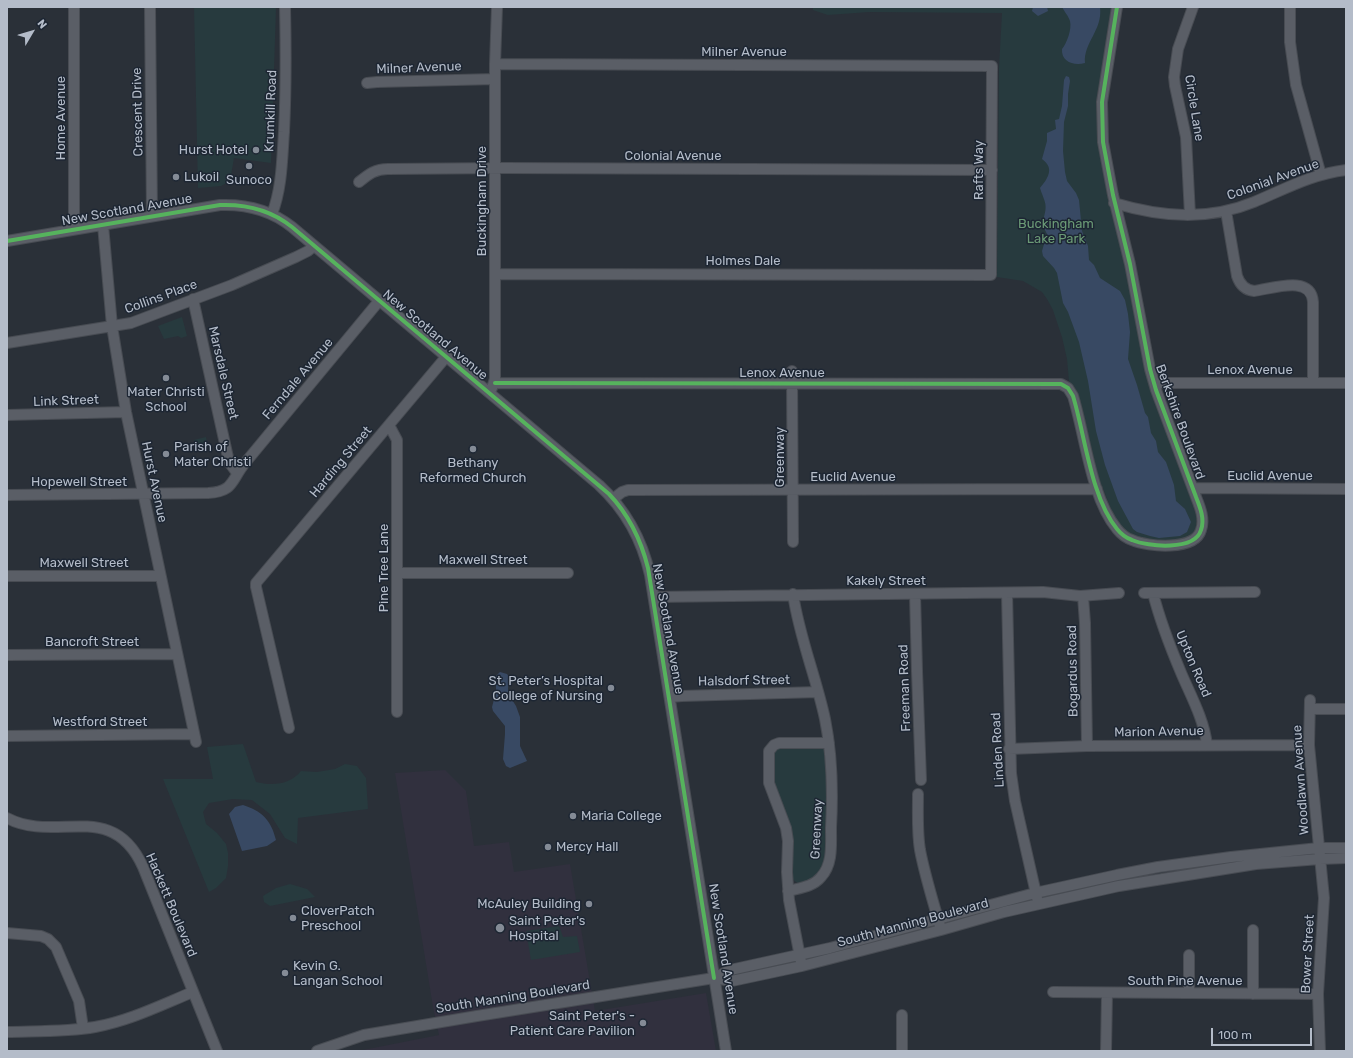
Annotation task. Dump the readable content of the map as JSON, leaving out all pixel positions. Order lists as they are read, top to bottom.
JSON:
{
  "streets": {
    "street": [
      "Milner Avenue",
      "Circle Lane",
      "Krumkill Road",
      "Crescent Drive",
      "Home Avenue",
      "Colonial Avenue",
      "Rafts Way",
      "Buckingham Drive",
      "New Scotland Avenue",
      "Holmes Dale",
      "Collins Place",
      "Lenox Avenue",
      "Marsdale Street",
      "Ferndale Avenue",
      "Link Street",
      "Berkshire Boulevard",
      "Greenway",
      "Harding Street",
      "Euclid Avenue",
      "Hopewell Street",
      "Hurst Avenue",
      "Maxwell Street",
      "Pine Tree Lane",
      "Kakely Street",
      "Bancroft Street",
      "Upton Road",
      "Bogardus Road",
      "Halsdorf Street",
      "Freeman Road",
      "Westford Street",
      "Marion Avenue",
      "Linden Road",
      "Woodlawn Avenue",
      "Hackett Boulevard",
      "South Manning Boulevard",
      "Bower Street",
      "South Pine Avenue"
    ]
  },
  "crossings": [
    ["Milner Avenue", "Rafts Way"],
    ["Milner Avenue", "Buckingham Drive"],
    ["Circle Lane", "Colonial Avenue"],
    ["Krumkill Road", "New Scotland Avenue"],
    ["Crescent Drive", "New Scotland Avenue"],
    ["Home Avenue", "New Scotland Avenue"],
    ["Colonial Avenue", "Rafts Way"],
    ["Colonial Avenue", "Buckingham Drive"],
    ["Colonial Avenue", "Berkshire Boulevard"],
    ["Rafts Way", "Holmes Dale"],
    ["Buckingham Drive", "Holmes Dale"],
    ["Buckingham Drive", "Lenox Avenue"],
    ["New Scotland Avenue", "Collins Place"],
    ["New Scotland Avenue", "Ferndale Avenue"],
    ["New Scotland Avenue", "Harding Street"],
    ["New Scotland Avenue", "Euclid Avenue"],
    ["New Scotland Avenue", "Hurst Avenue"],
    ["New Scotland Avenue", "Kakely Street"],
    ["New Scotland Avenue", "Halsdorf Street"],
    ["New Scotland Avenue", "South Manning Boulevard"],
    ["Collins Place", "Marsdale Street"],
    ["Collins Place", "Hurst Avenue"],
    ["Lenox Avenue", "Berkshire Boulevard"],
    ["Lenox Avenue", "Greenway"],
    ["Marsdale Street", "Ferndale Avenue"],
    ["Marsdale Street", "Hopewell Street"],
    ["Ferndale Avenue", "Hopewell Street"],
    ["Link Street", "Hurst Avenue"],
    ["Berkshire Boulevard", "Euclid Avenue"],
    ["Greenway", "Euclid Avenue"],
    ["Greenway", "Kakely Street"],
    ["Greenway", "Halsdorf Street"],
    ["Harding Street", "Pine Tree Lane"],
    ["Hopewell Street", "Hurst Avenue"],
    ["Hurst Avenue", "Maxwell Street"],
    ["Hurst Avenue", "Bancroft Street"],
    ["Hurst Avenue", "Westford Street"],
    ["Maxwell Street", "Pine Tree Lane"],
    ["Kakely Street", "Bogardus Road"],
    ["Kakely Street", "Freeman Road"],
    ["Kakely Street", "Linden Road"],
    ["Upton Road", "Marion Avenue"],
    ["Bogardus Road", "Marion Avenue"],
    ["Marion Avenue", "Linden Road"],
    ["Marion Avenue", "Woodlawn Avenue"],
    ["Linden Road", "South Manning Boulevard"],
    ["Woodlawn Avenue", "South Manning Boulevard"],
    ["Woodlawn Avenue", "Bower Street"],
    ["South Manning Boulevard", "Bower Street"],
    ["Bower Street", "South Pine Avenue"]
  ],
  "parks": ["Buckingham Lake Park"],
  "places": [
    "Hurst Hotel",
    "Sunoco",
    "Lukoil",
    "Mater Christi School",
    "Bethany Reformed Church",
    "Parish of Mater Christi",
    "St. Peter’s Hospital College of Nursing",
    "Maria College",
    "Mercy Hall",
    "McAuley Building",
    "CloverPatch Preschool",
    "Saint Peter's Hospital",
    "Kevin G. Langan School",
    "Saint Peter's - Patient Care Pavilion"
  ],
  "scale_bar": "100 m",
  "north": "top right"
}
